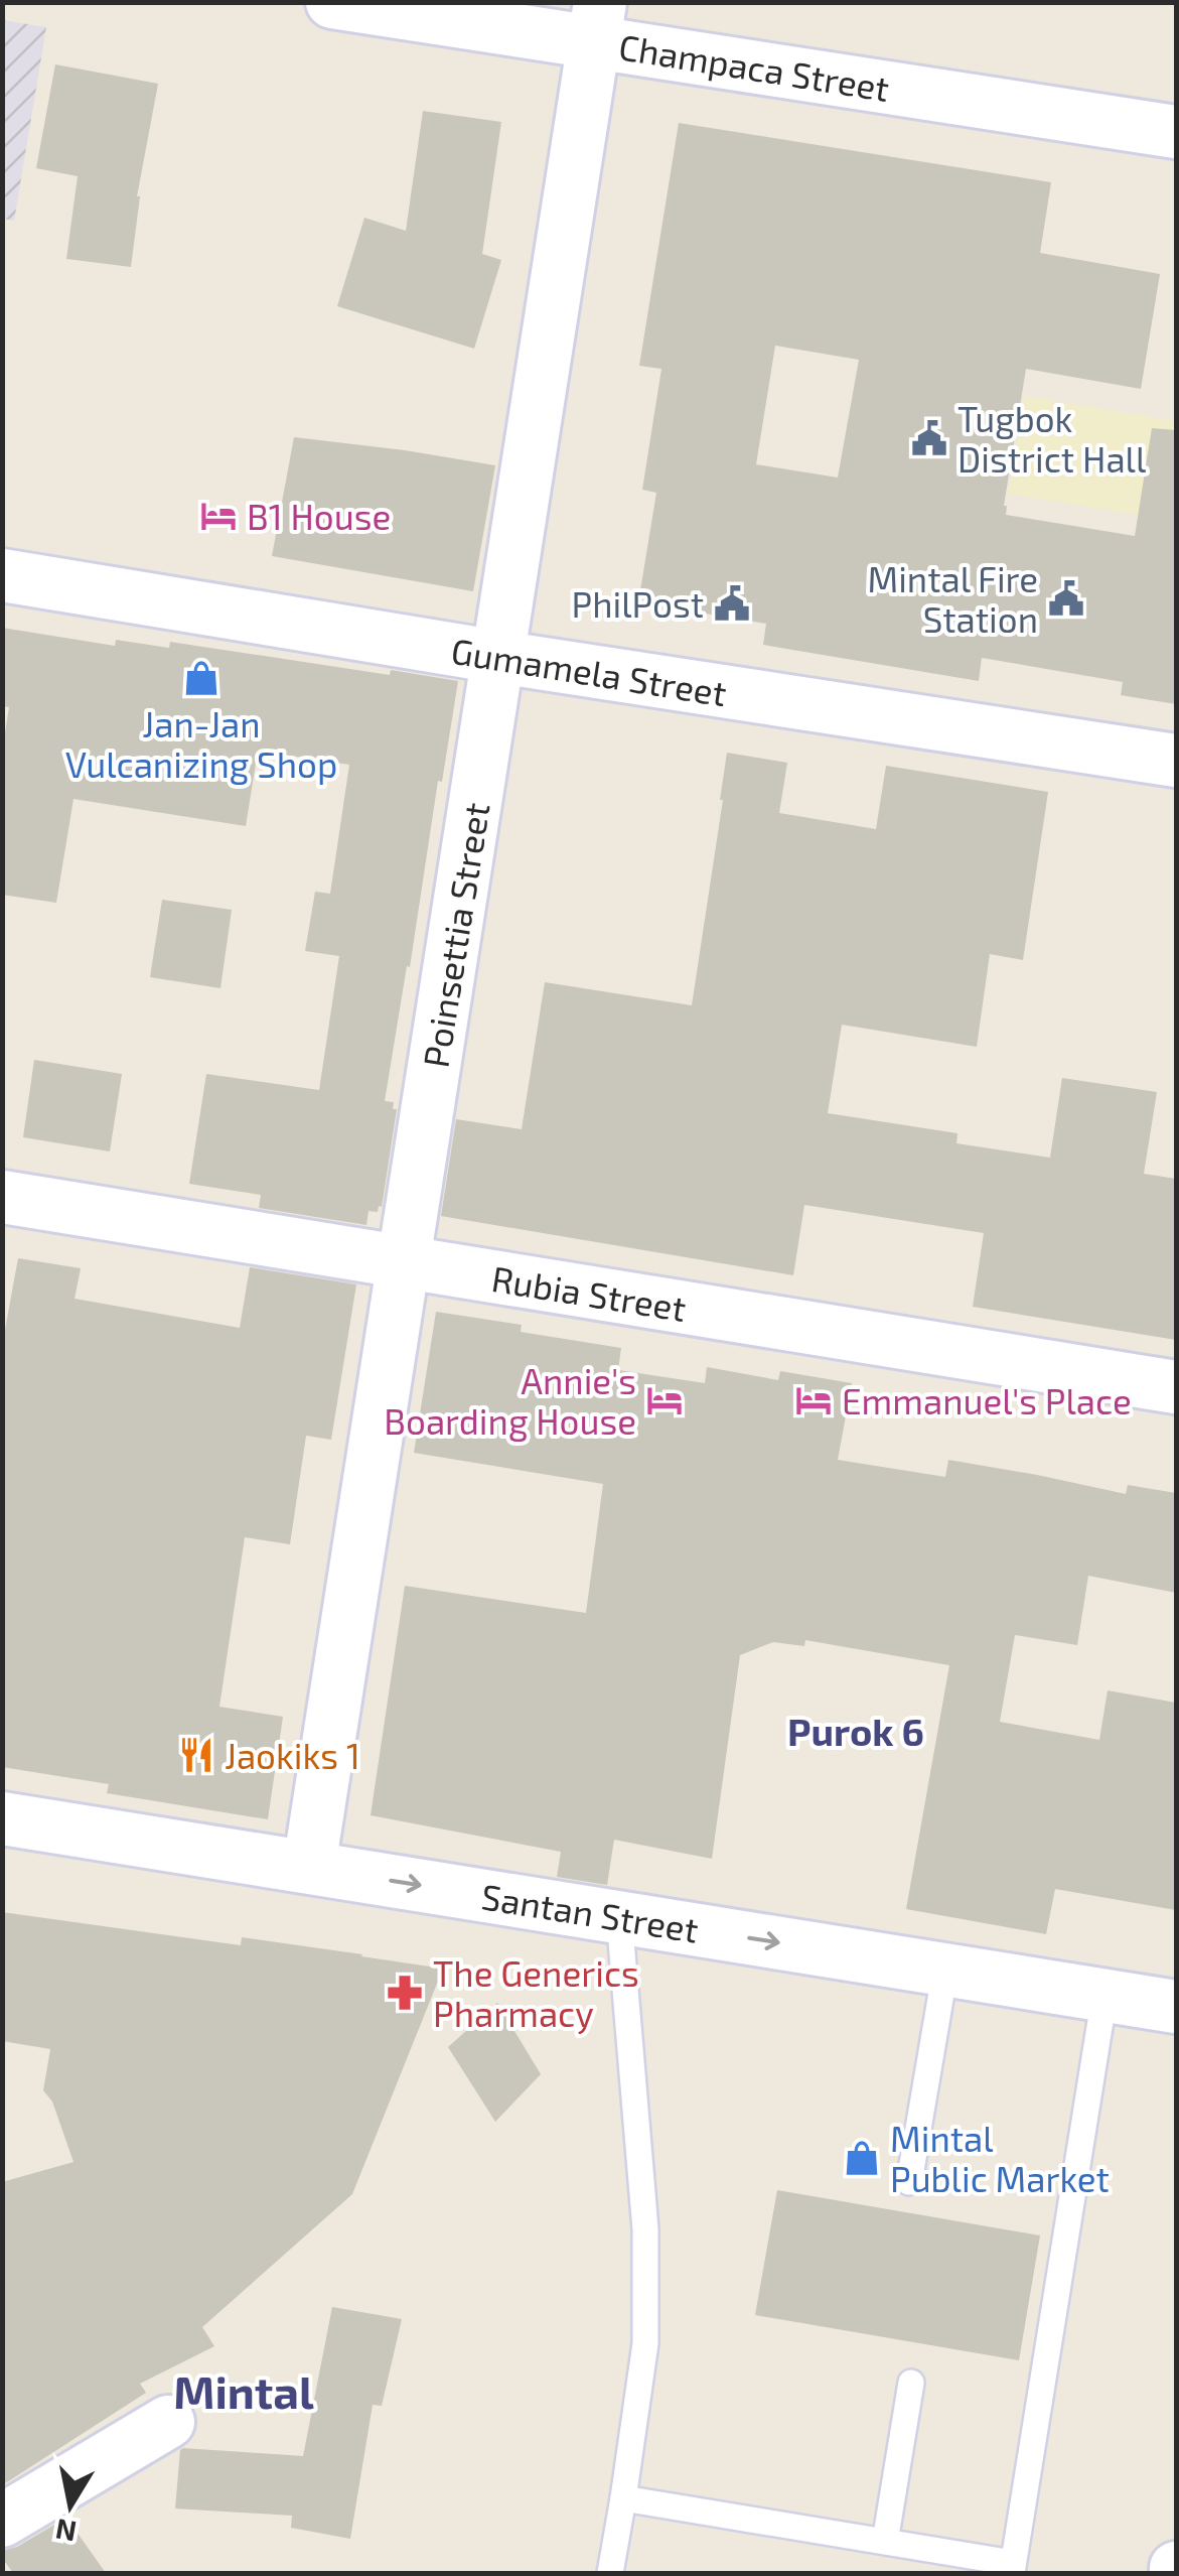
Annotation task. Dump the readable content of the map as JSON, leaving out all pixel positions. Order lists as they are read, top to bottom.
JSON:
{
  "streets": {
    "street": [
      "Champaca Street",
      "Gumamela Street",
      "Poinsettia Street",
      "Rubia Street",
      "Santan Street"
    ]
  },
  "crossings": [
    ["Champaca Street", "Poinsettia Street"],
    ["Gumamela Street", "Poinsettia Street"],
    ["Poinsettia Street", "Rubia Street"],
    ["Poinsettia Street", "Santan Street"]
  ],
  "one_way": ["Santan Street"],
  "districts": ["Purok 6", "Mintal"],
  "places": {
    "public building": ["Tugbok District Hall", "Mintal Fire Station", "PhilPost"],
    "hotel": ["B1 House", "Annie's Boarding House", "Emmanuel's Place"],
    "shop": ["Jan-Jan Vulcanizing Shop", "Mintal Public Market"],
    "restaurant": ["Jaokiks 1"],
    "pharmacy": ["The Generics Pharmacy"]
  },
  "north": "bottom"
}
